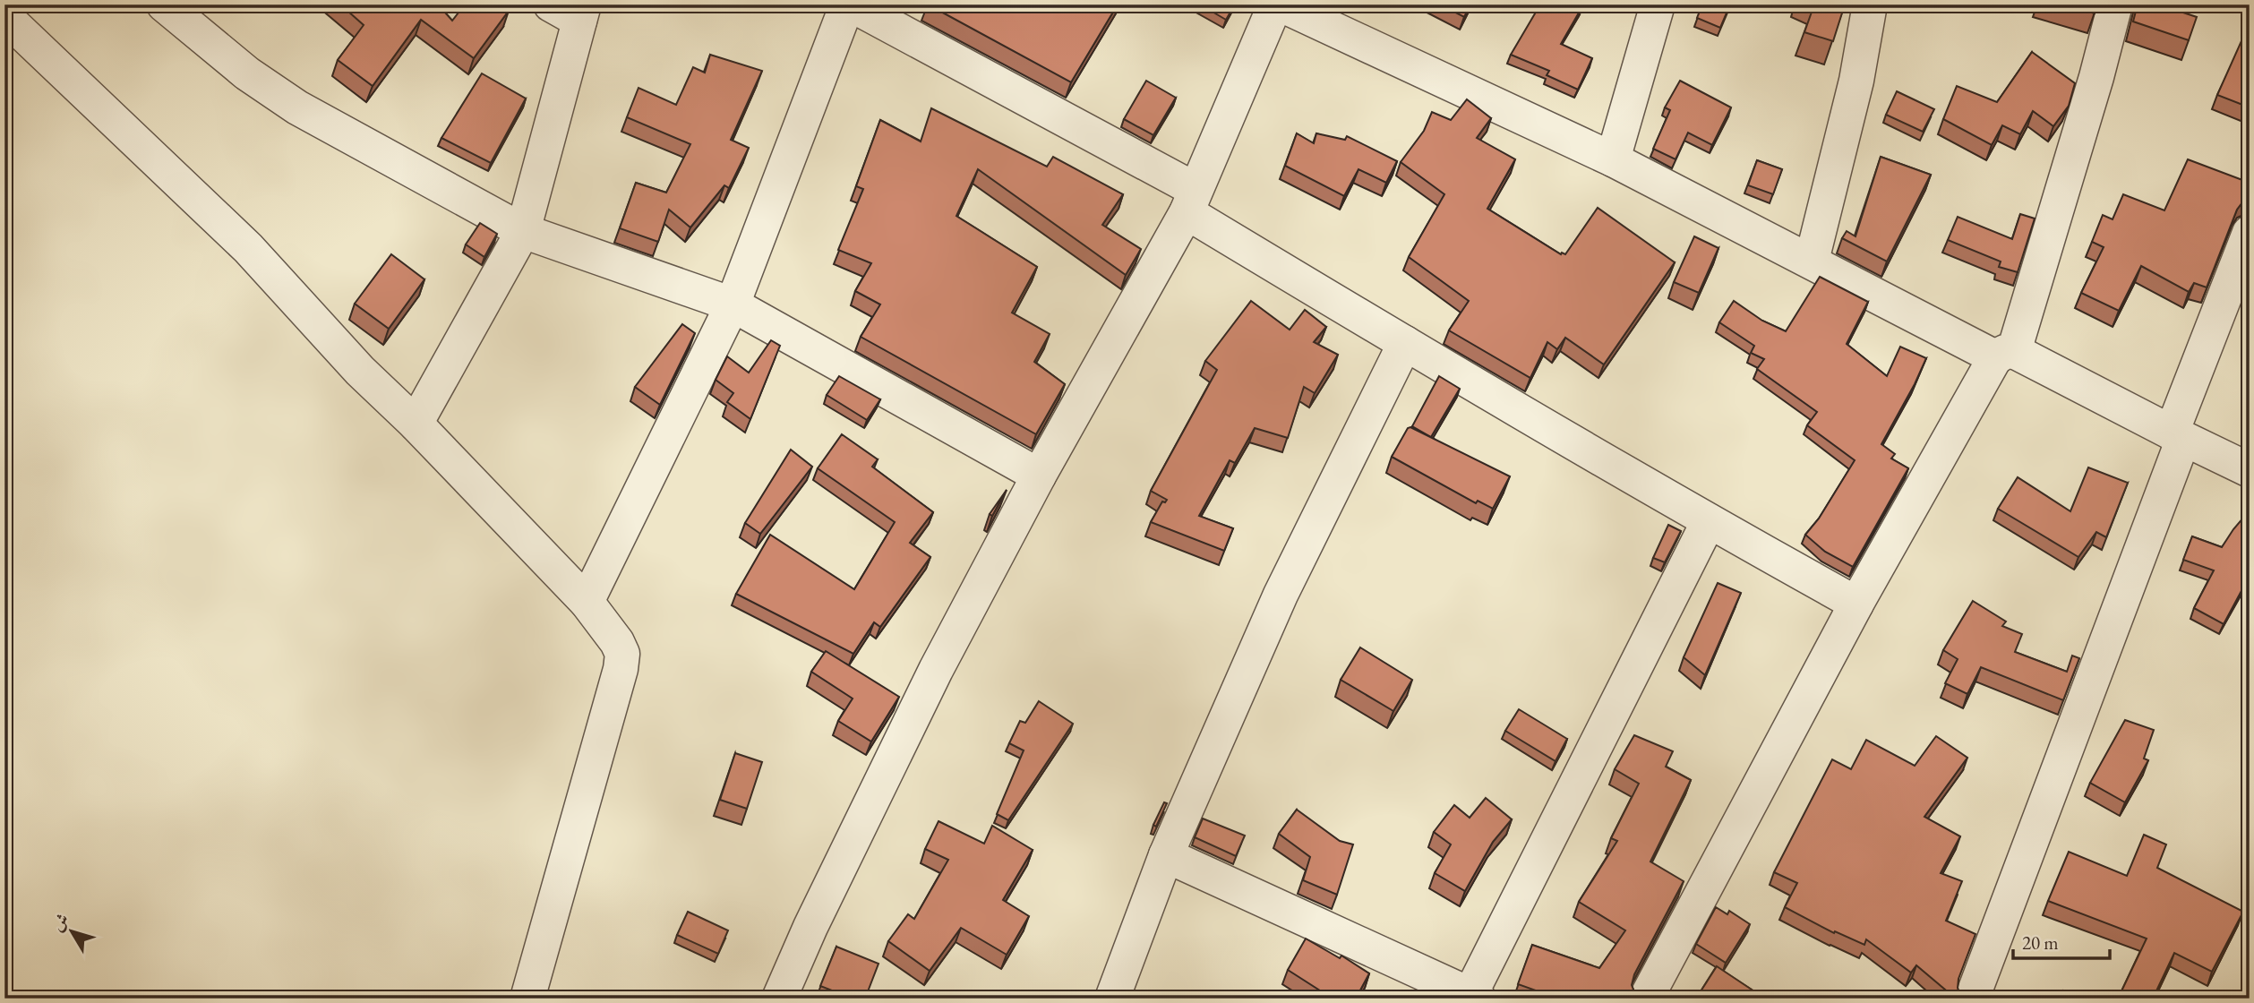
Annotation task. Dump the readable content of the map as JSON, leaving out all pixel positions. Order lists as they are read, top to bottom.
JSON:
{
  "scale_bar": "20 m",
  "north": "top left"
}
